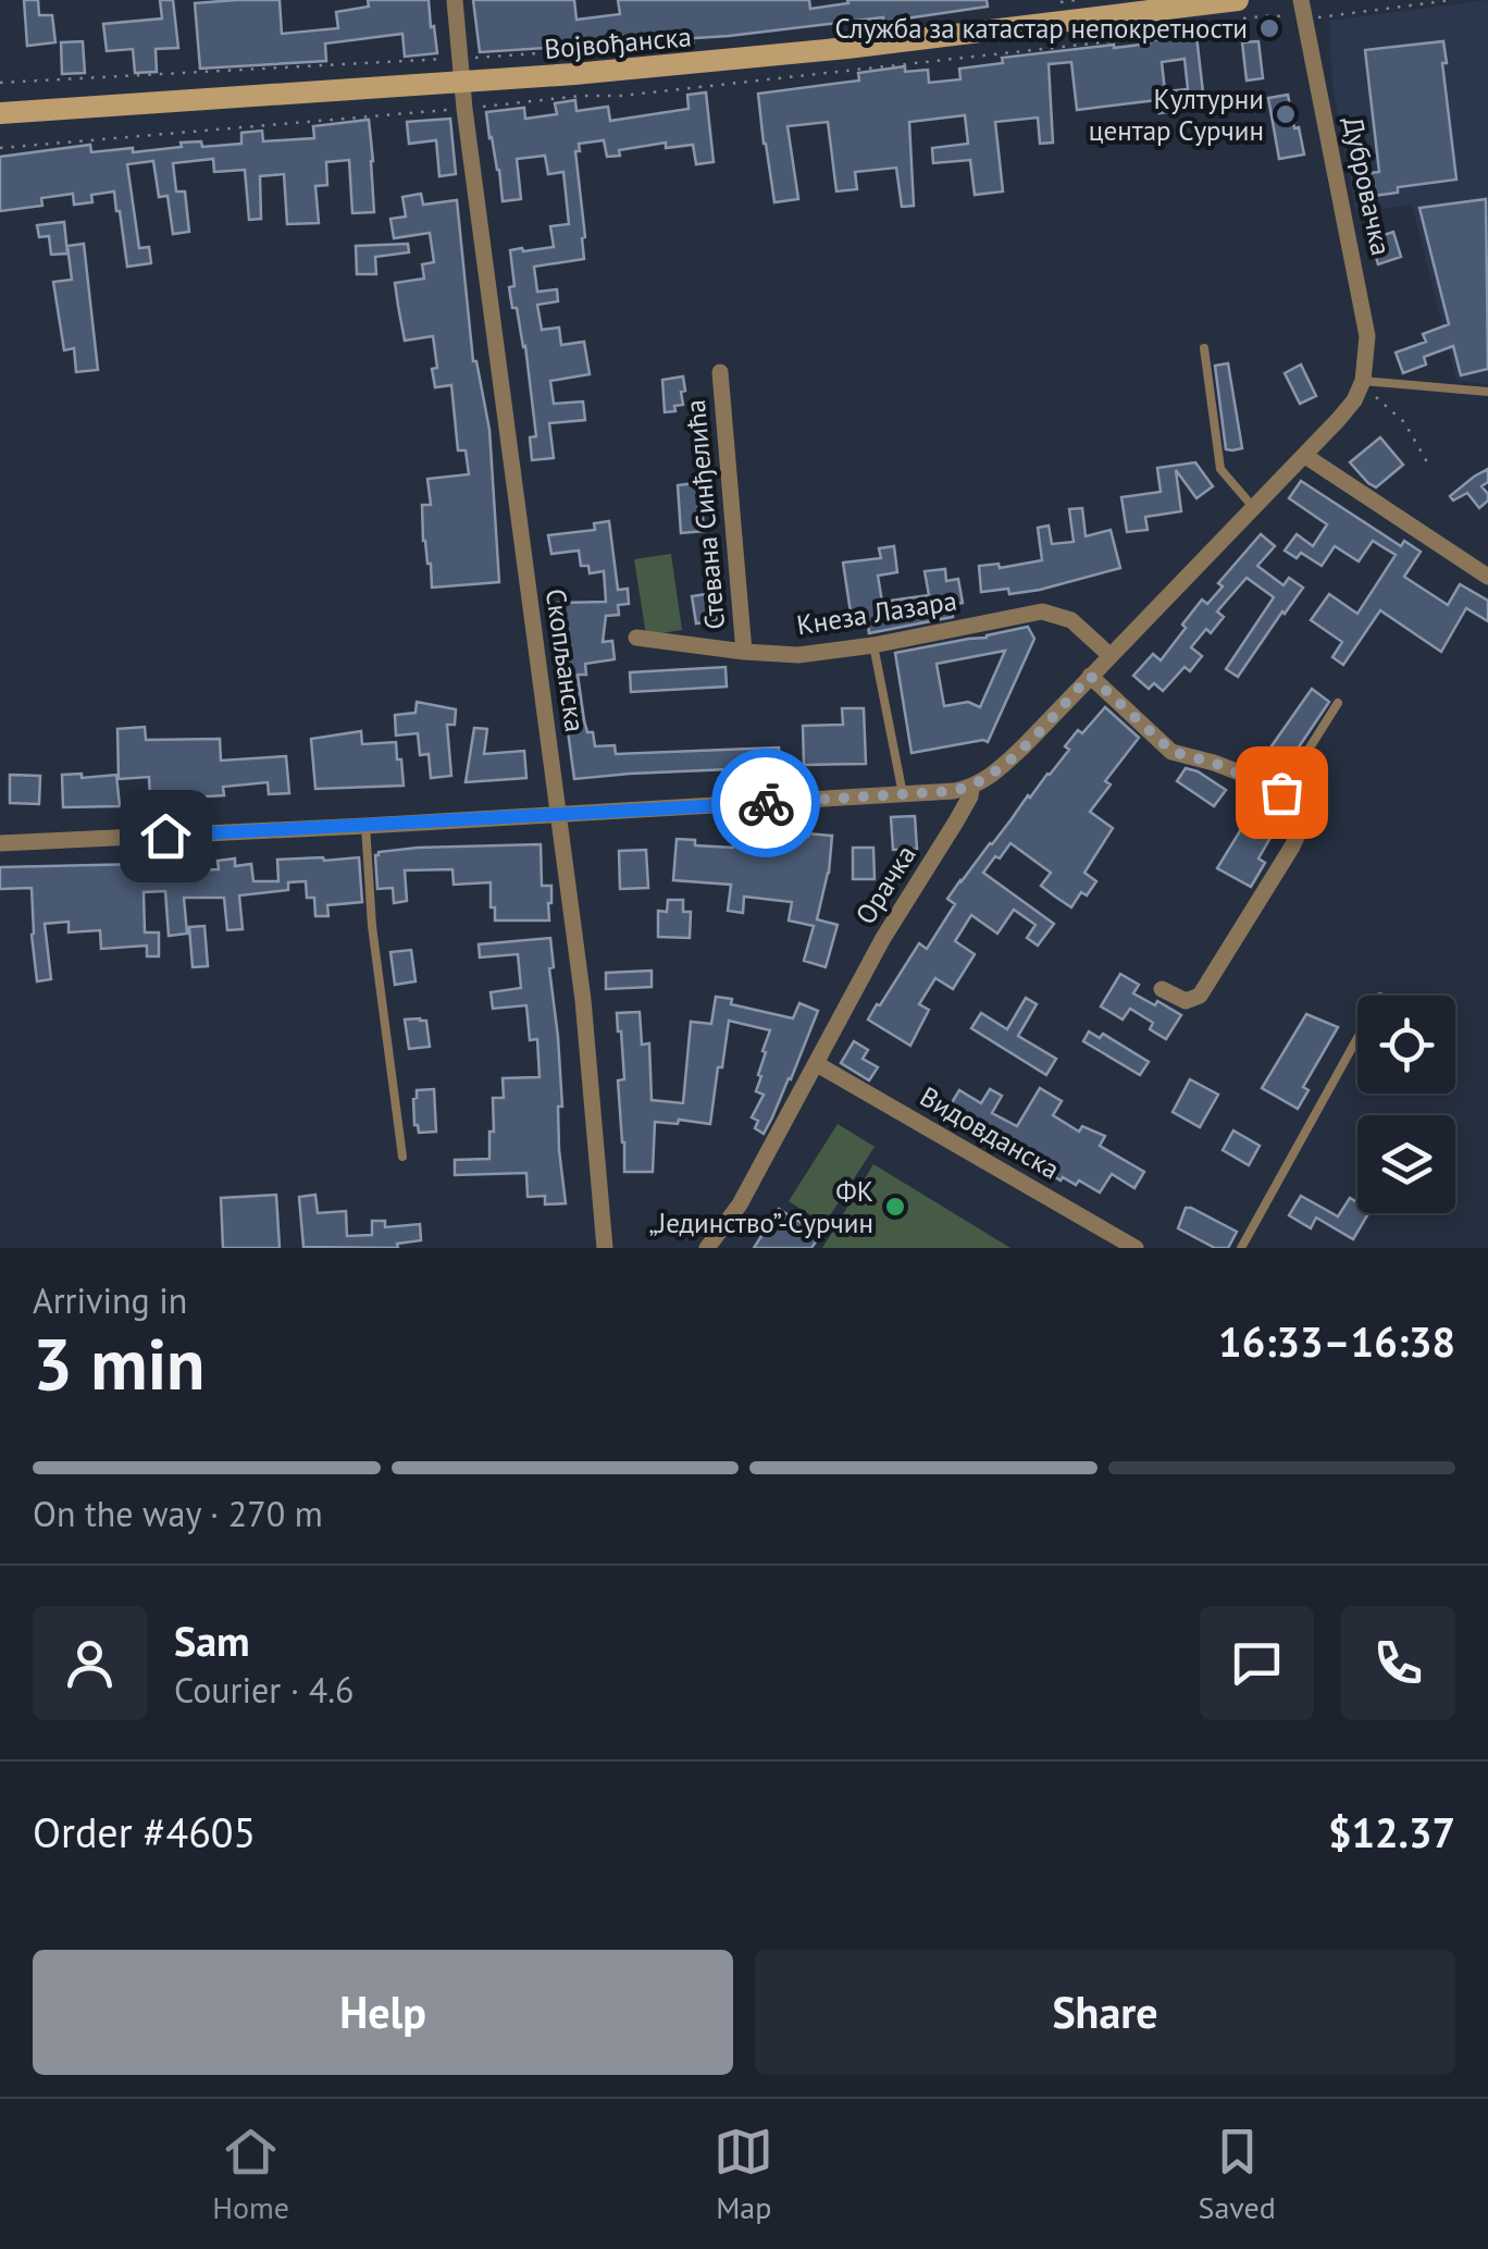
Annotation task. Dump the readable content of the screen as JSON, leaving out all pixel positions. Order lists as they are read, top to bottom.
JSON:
{
  "streets": {
    "main road": ["Војвођанска"],
    "street": [
      "Дубровачка",
      "Стевана Синђелића",
      "Кнеза Лазара",
      "Скопљанска",
      "Орачка",
      "Видовданска"
    ]
  },
  "crossings": [
    ["Војвођанска", "Скопљанска"],
    ["Стевана Синђелића", "Кнеза Лазара"],
    ["Кнеза Лазара", "Орачка"],
    ["Орачка", "Видовданска"]
  ],
  "places": ["Служба за катастар непокретности", "Културни центар Сурчин", "ФК „Јединство”-Сурчин"],
  "page": {
    "heading": ["3 min", "Arriving in", "16:33–16:38"],
    "panel": [
      "Sam",
      "Courier · 4.6",
      "Order #4605",
      "$12.37"
    ],
    "bar": "On the way · 270 m",
    "buttons": ["Help", "Share"],
    "tabs": ["Home", "Map", "Saved"]
  }
}
